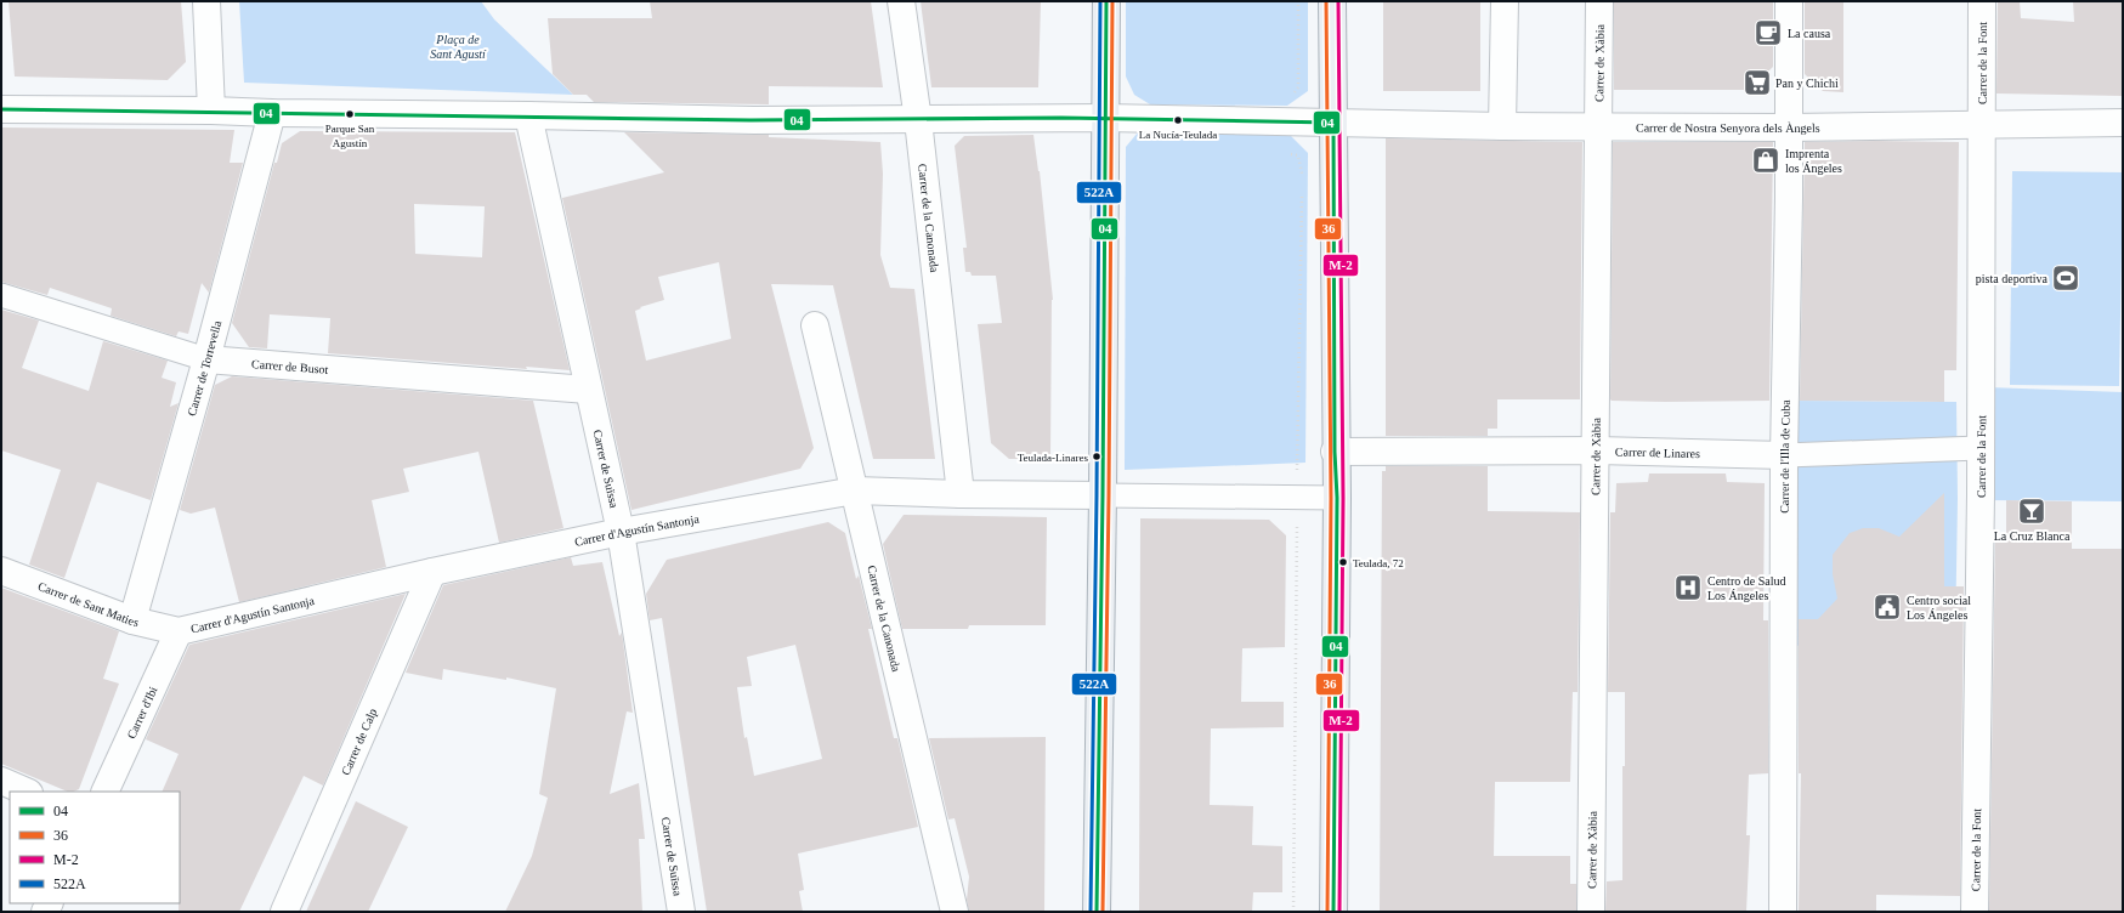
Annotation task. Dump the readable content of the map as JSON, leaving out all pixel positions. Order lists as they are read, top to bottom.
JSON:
{
  "streets": {
    "street": [
      "Carrer de Xàbia",
      "Carrer de la Font",
      "Carrer de Nostra Senyora dels Àngels",
      "Carrer de la Canonada",
      "Carrer de Busot",
      "Carrer de Torrevella",
      "Carrer de Linares",
      "Carrer de l'Illa de Cuba",
      "Carrer de Suïssa",
      "Carrer d'Agustín Santonja",
      "Carrer de Sant Maties",
      "Carrer d'Ibi",
      "Carrer de Calp"
    ]
  },
  "crossings": [
    ["Carrer de Xàbia", "Carrer de Nostra Senyora dels Àngels"],
    ["Carrer de Xàbia", "Carrer de Linares"],
    ["Carrer de la Font", "Carrer de Nostra Senyora dels Àngels"],
    ["Carrer de la Font", "Carrer de Linares"],
    ["Carrer de Nostra Senyora dels Àngels", "Carrer de la Canonada"],
    ["Carrer de Nostra Senyora dels Àngels", "Carrer de Torrevella"],
    ["Carrer de Nostra Senyora dels Àngels", "Carrer de l'Illa de Cuba"],
    ["Carrer de Nostra Senyora dels Àngels", "Carrer de Suïssa"],
    ["Carrer de la Canonada", "Carrer d'Agustín Santonja"],
    ["Carrer de Busot", "Carrer de Torrevella"],
    ["Carrer de Busot", "Carrer de Suïssa"],
    ["Carrer de Torrevella", "Carrer de Sant Maties"],
    ["Carrer de Linares", "Carrer de l'Illa de Cuba"],
    ["Carrer de Suïssa", "Carrer d'Agustín Santonja"],
    ["Carrer d'Agustín Santonja", "Carrer de Sant Maties"],
    ["Carrer d'Agustín Santonja", "Carrer d'Ibi"],
    ["Carrer d'Agustín Santonja", "Carrer de Calp"],
    ["Carrer de Sant Maties", "Carrer d'Ibi"]
  ],
  "parks": ["Plaça de Sant Agustí"],
  "places": {
    "cafe": ["La causa"],
    "supermarket": ["Pan y Chichi"],
    "other": [
      "Parque San Agustín",
      "La Nucía-Teulada",
      "Teulada-Linares",
      "Teulada, 72"
    ],
    "shop": ["Imprenta los Ángeles"],
    "sports": ["pista deportiva"],
    "bar": ["La Cruz Blanca"],
    "hospital": ["Centro de Salud Los Ángeles"],
    "public building": ["Centro social Los Ángeles"]
  },
  "lines": [
    "transit line 04",
    "transit line 36",
    "transit line M-2",
    "transit line 522A"
  ],
  "legend": [
    "04",
    "36",
    "M-2",
    "522A"
  ]
}
